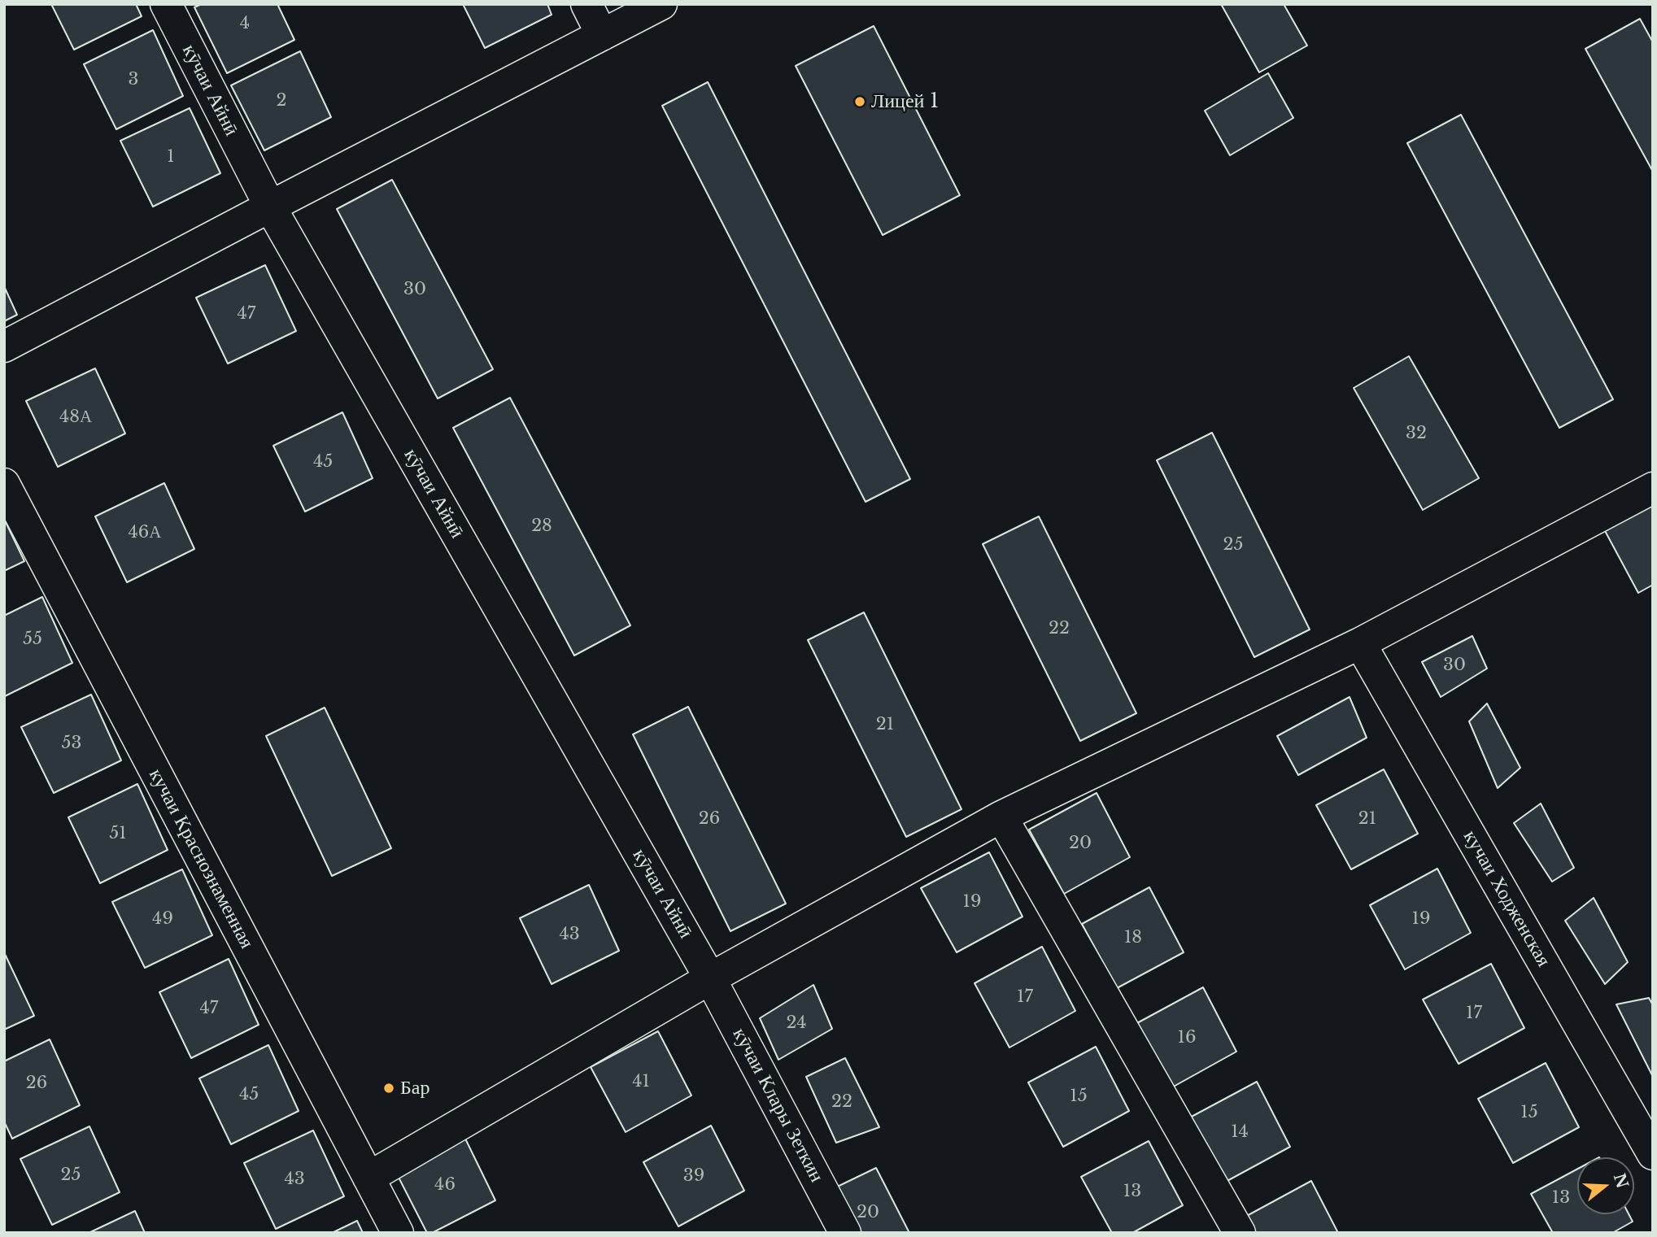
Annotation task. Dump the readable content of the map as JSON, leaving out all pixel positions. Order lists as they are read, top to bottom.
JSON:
{
  "streets": {
    "street": [
      "кӯчаи Айнӣ",
      "кучаи Краснознаменная",
      "кучаи Ходженская",
      "кӯчаи Клары Зеткин"
    ]
  },
  "crossings": [
    ["кӯчаи Айнӣ", "кӯчаи Клары Зеткин"]
  ],
  "places": ["Лицей 1", "Бар"],
  "house_numbers": [
    "4",
    "3",
    "2",
    "1",
    "30",
    "47",
    "48А",
    "32",
    "45",
    "28",
    "46А",
    "25",
    "22",
    "55",
    "30",
    "21",
    "53",
    "26",
    "21",
    "51",
    "20",
    "19",
    "49",
    "19",
    "43",
    "18",
    "17",
    "47",
    "17",
    "24",
    "16",
    "41",
    "26",
    "45",
    "15",
    "22",
    "15",
    "14",
    "25",
    "39",
    "43",
    "46",
    "13",
    "13",
    "20"
  ],
  "north": "right"
}
